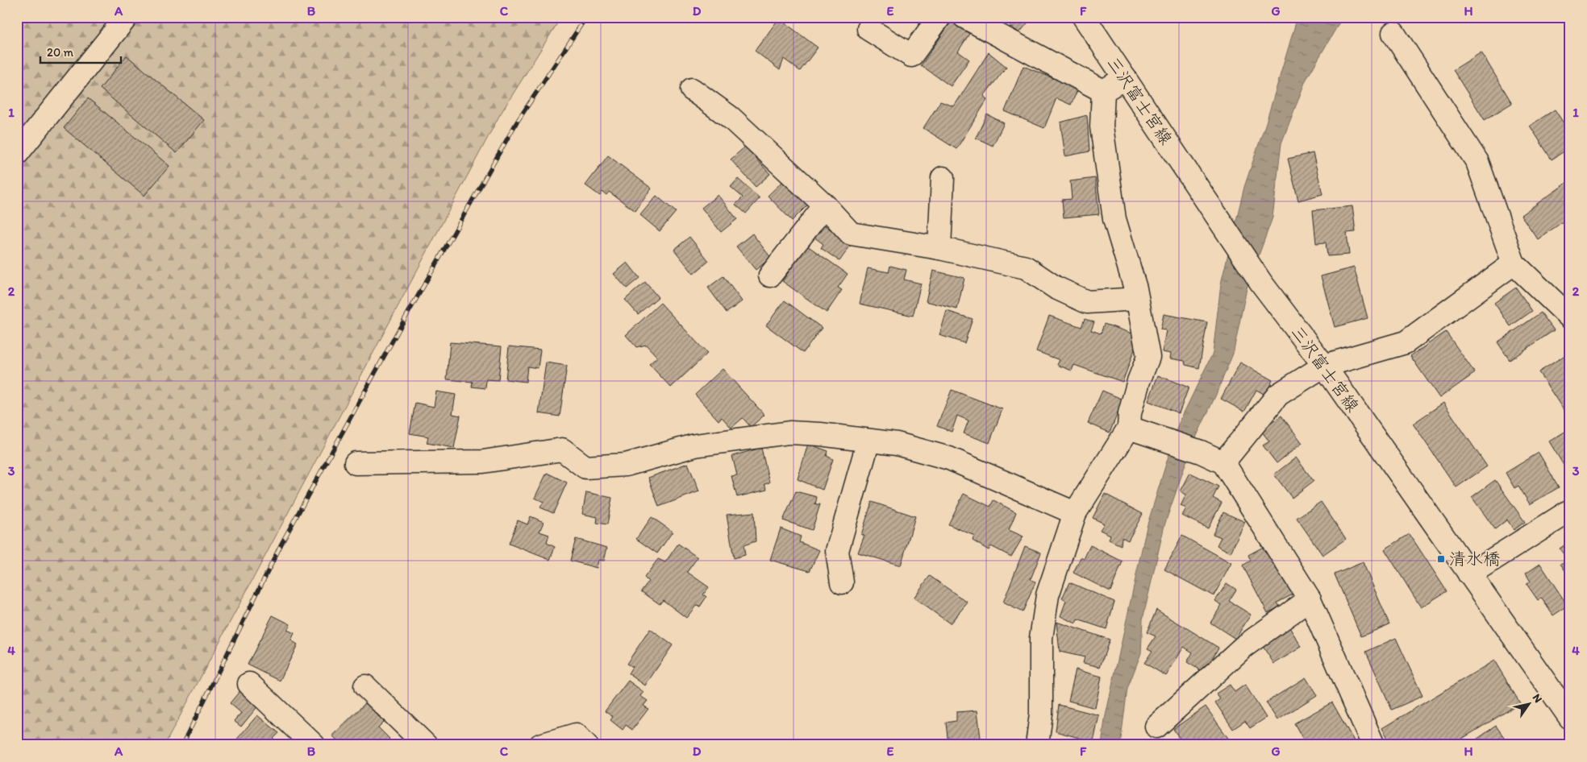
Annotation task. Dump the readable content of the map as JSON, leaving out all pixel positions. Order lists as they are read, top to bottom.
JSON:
{
  "streets": {
    "street": ["三沢富士宮線"]
  },
  "places": {
    "transit": ["清水橋"]
  },
  "scale_bar": "20 m",
  "north": "top right",
  "grid": {
    "columns": [
      "A",
      "B",
      "C",
      "D",
      "E",
      "F",
      "G",
      "H"
    ],
    "rows": [
      "1",
      "2",
      "3",
      "4"
    ]
  }
}
